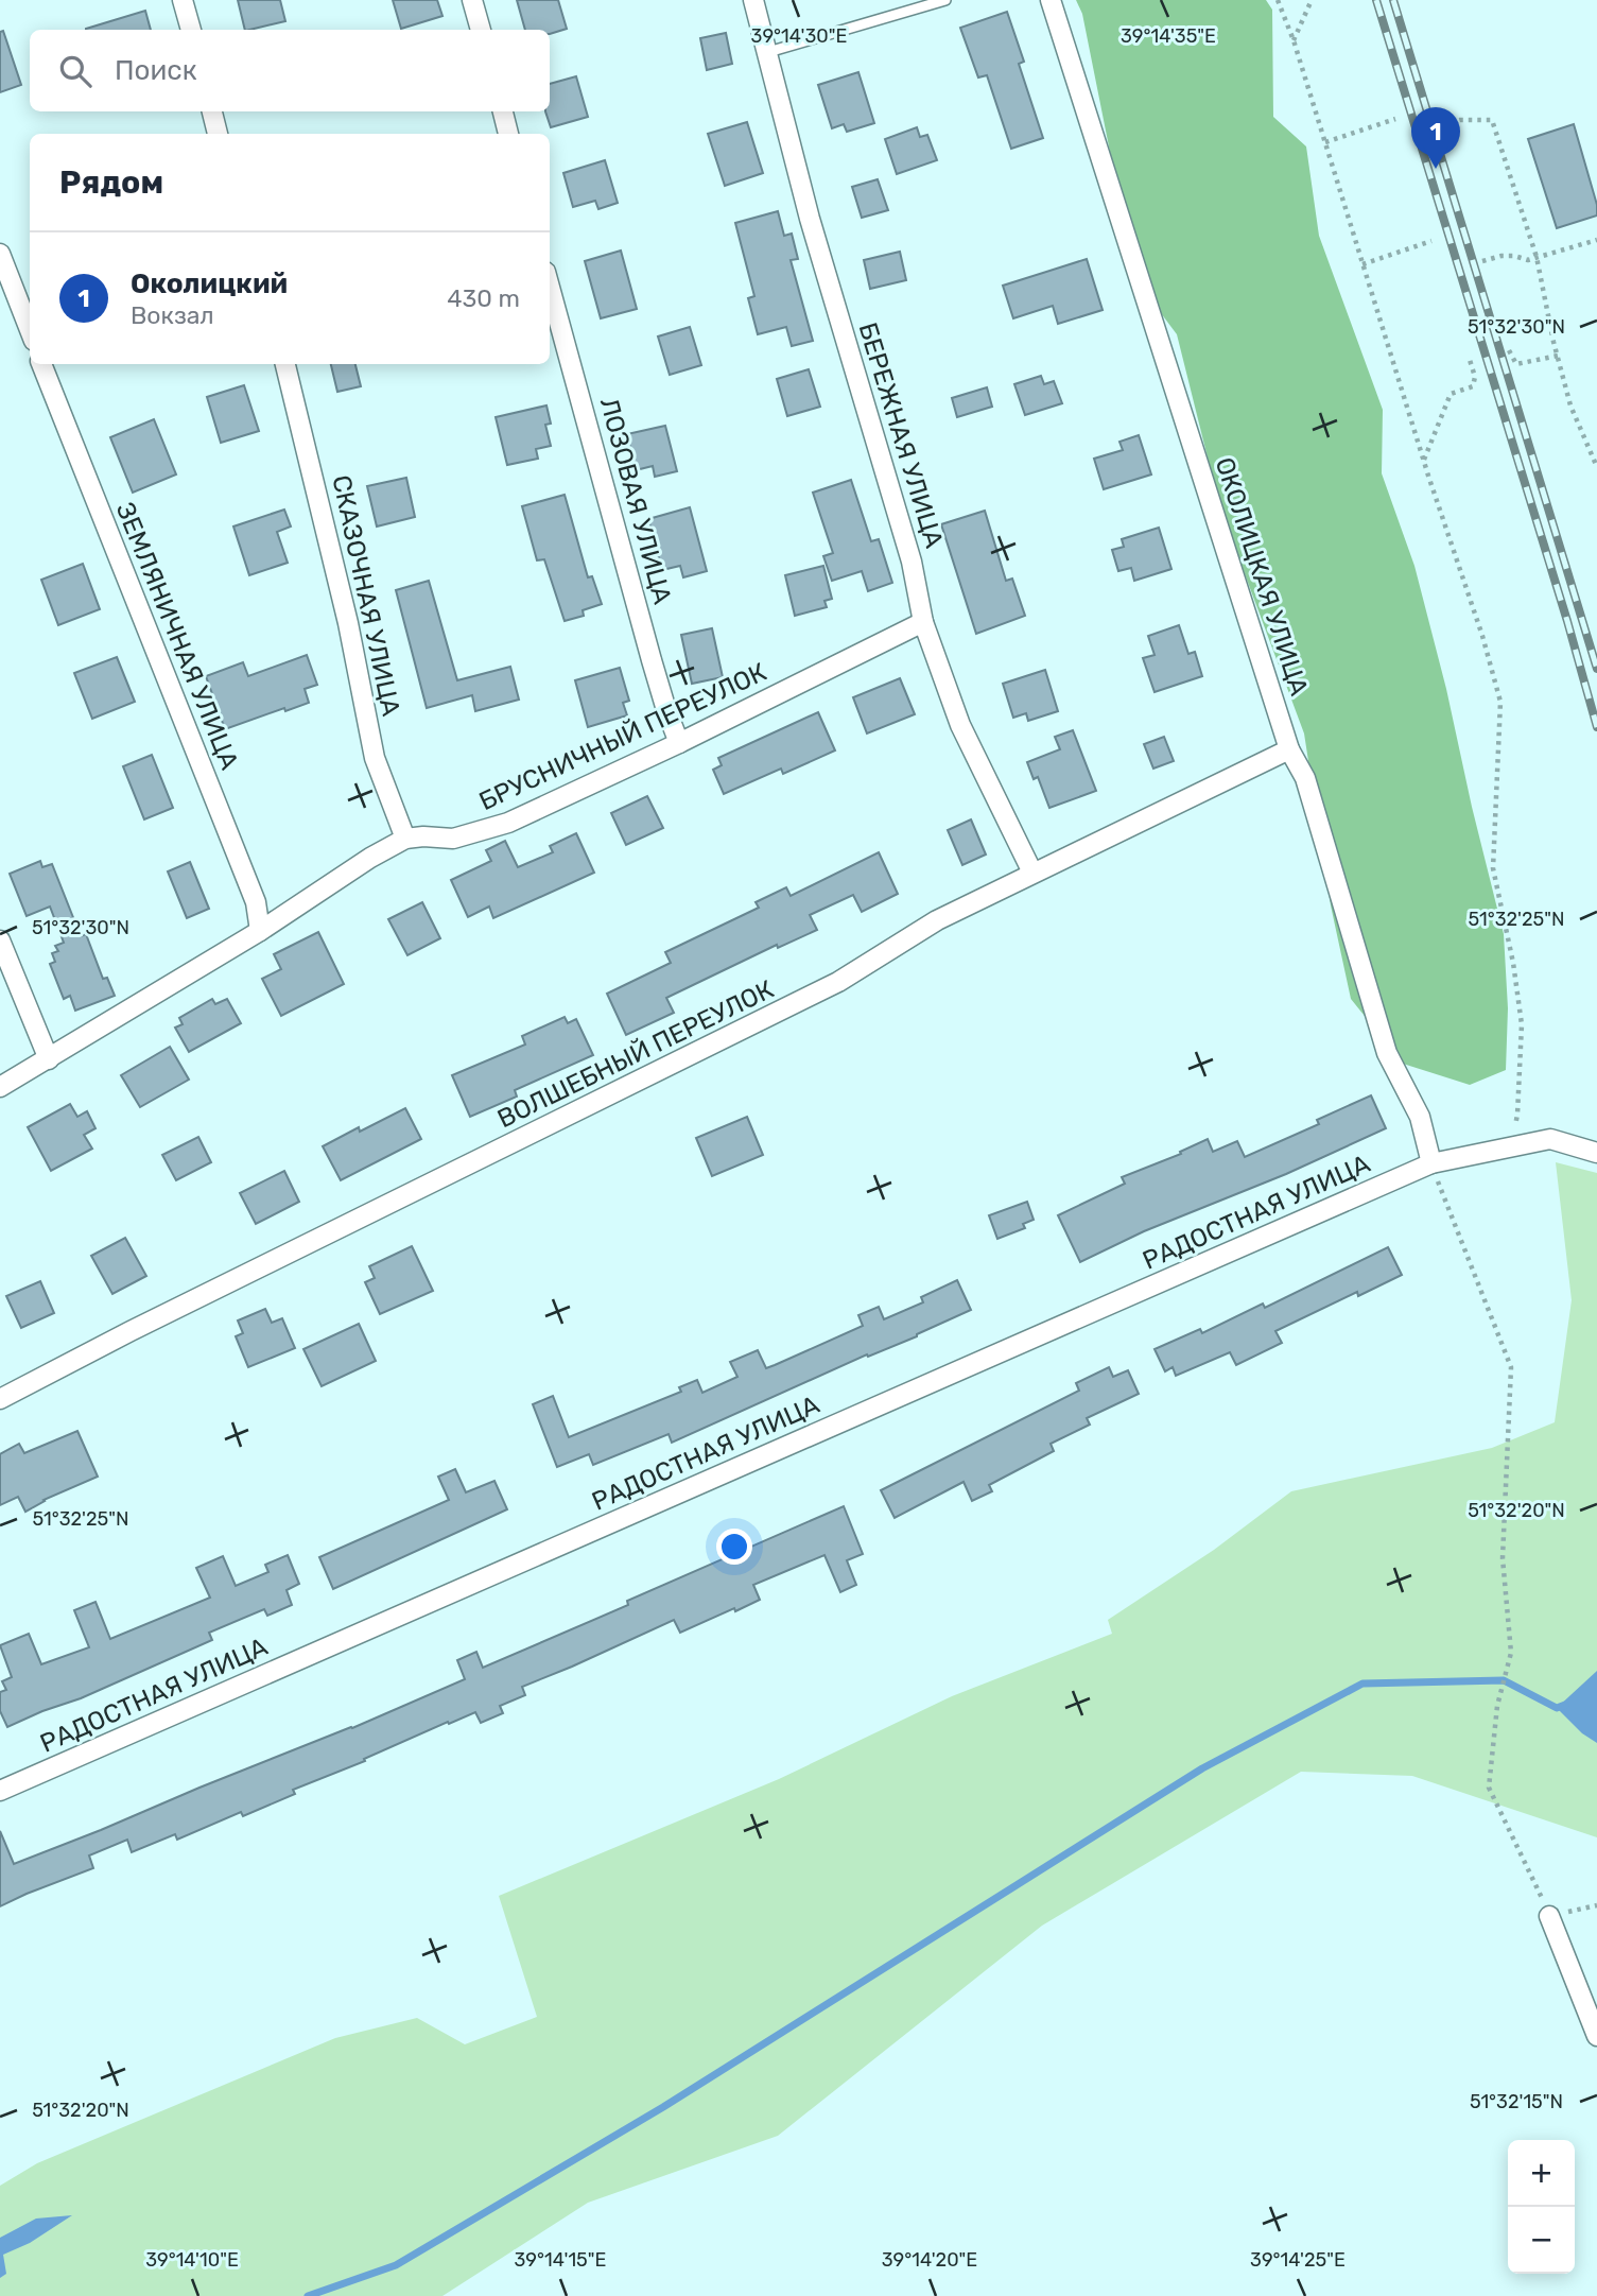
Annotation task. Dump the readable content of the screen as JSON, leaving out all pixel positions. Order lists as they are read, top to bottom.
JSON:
{
  "streets": {
    "street": [
      "БЕРЕЖНАЯ УЛИЦА",
      "ЛОЗОВАЯ УЛИЦА",
      "ОКОЛИЦКАЯ УЛИЦА",
      "СКАЗОЧНАЯ УЛИЦА",
      "ЗЕМЛЯНИЧНАЯ УЛИЦА",
      "БРУСНИЧНЫЙ ПЕРЕУЛОК",
      "ВОЛШЕБНЫЙ ПЕРЕУЛОК",
      "РАДОСТНАЯ УЛИЦА"
    ]
  },
  "crossings": [
    ["БЕРЕЖНАЯ УЛИЦА", "БРУСНИЧНЫЙ ПЕРЕУЛОК"],
    ["БЕРЕЖНАЯ УЛИЦА", "ВОЛШЕБНЫЙ ПЕРЕУЛОК"],
    ["ЛОЗОВАЯ УЛИЦА", "БРУСНИЧНЫЙ ПЕРЕУЛОК"],
    ["ОКОЛИЦКАЯ УЛИЦА", "ВОЛШЕБНЫЙ ПЕРЕУЛОК"],
    ["ОКОЛИЦКАЯ УЛИЦА", "РАДОСТНАЯ УЛИЦА"],
    ["СКАЗОЧНАЯ УЛИЦА", "БРУСНИЧНЫЙ ПЕРЕУЛОК"],
    ["ЗЕМЛЯНИЧНАЯ УЛИЦА", "БРУСНИЧНЫЙ ПЕРЕУЛОК"]
  ],
  "page": {
    "search": "Поиск",
    "pins": "1",
    "heading": "Рядом",
    "list": [
      {
        "mark": "1",
        "name": "Околицкий",
        "note": "Вокзал",
        "value": "430 m"
      }
    ],
    "map_buttons": ["+", "−"]
  },
  "coordinates": [
    "39°14'30\"E",
    "39°14'35\"E",
    "51°32'30\"N",
    "51°32'25\"N",
    "51°32'20\"N",
    "51°32'15\"N",
    "39°14'10\"E",
    "39°14'15\"E",
    "39°14'20\"E",
    "39°14'25\"E"
  ]
}
